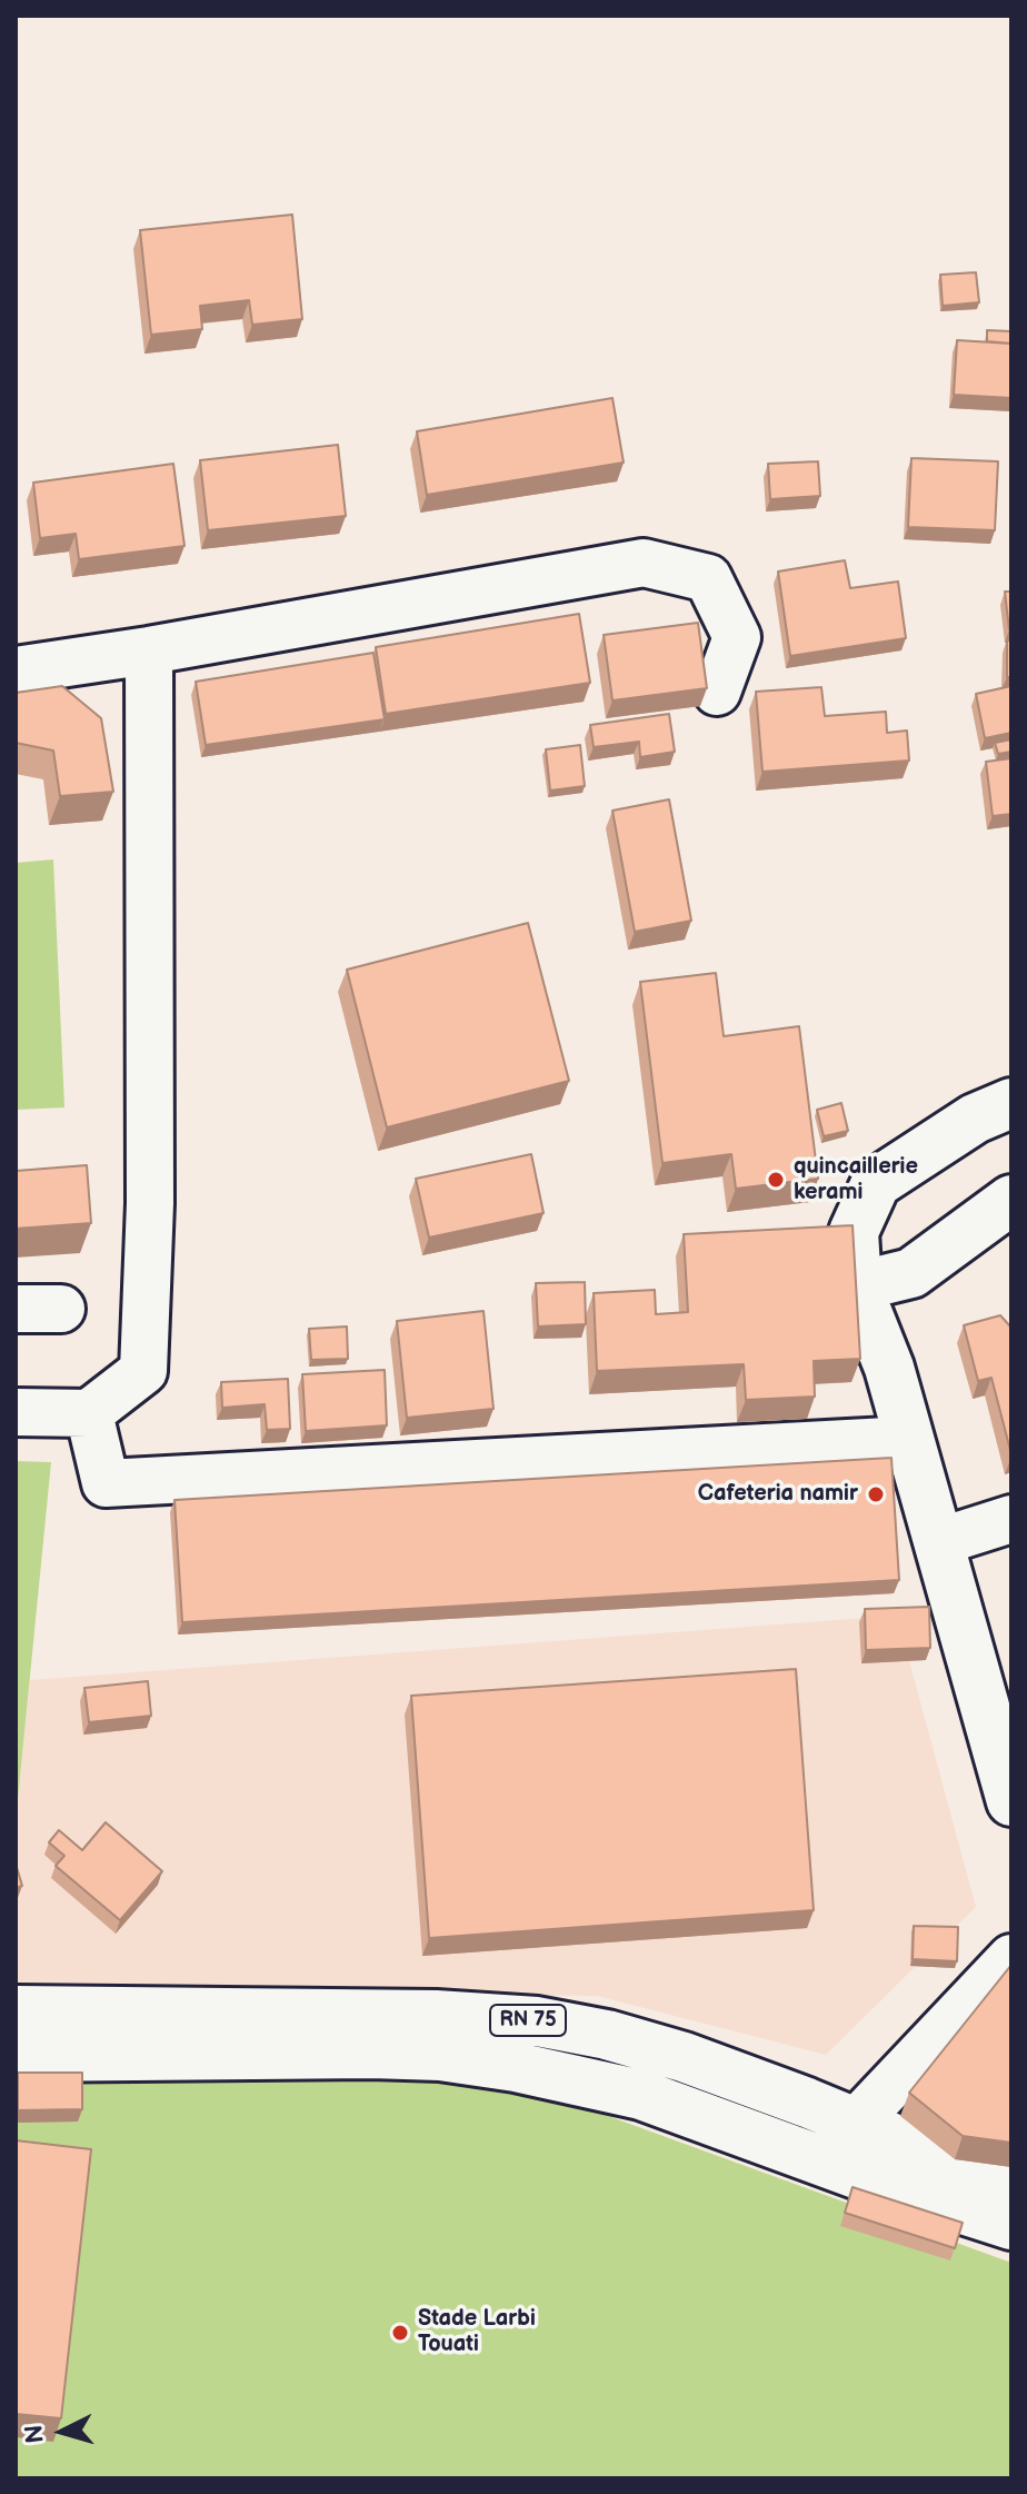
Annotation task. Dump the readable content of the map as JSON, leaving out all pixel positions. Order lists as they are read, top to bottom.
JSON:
{
  "streets": {
    "main road": ["RN 75"]
  },
  "places": ["quincaillerie kerami", "Cafeteria namir", "Stade Larbi Touati"],
  "north": "left"
}
